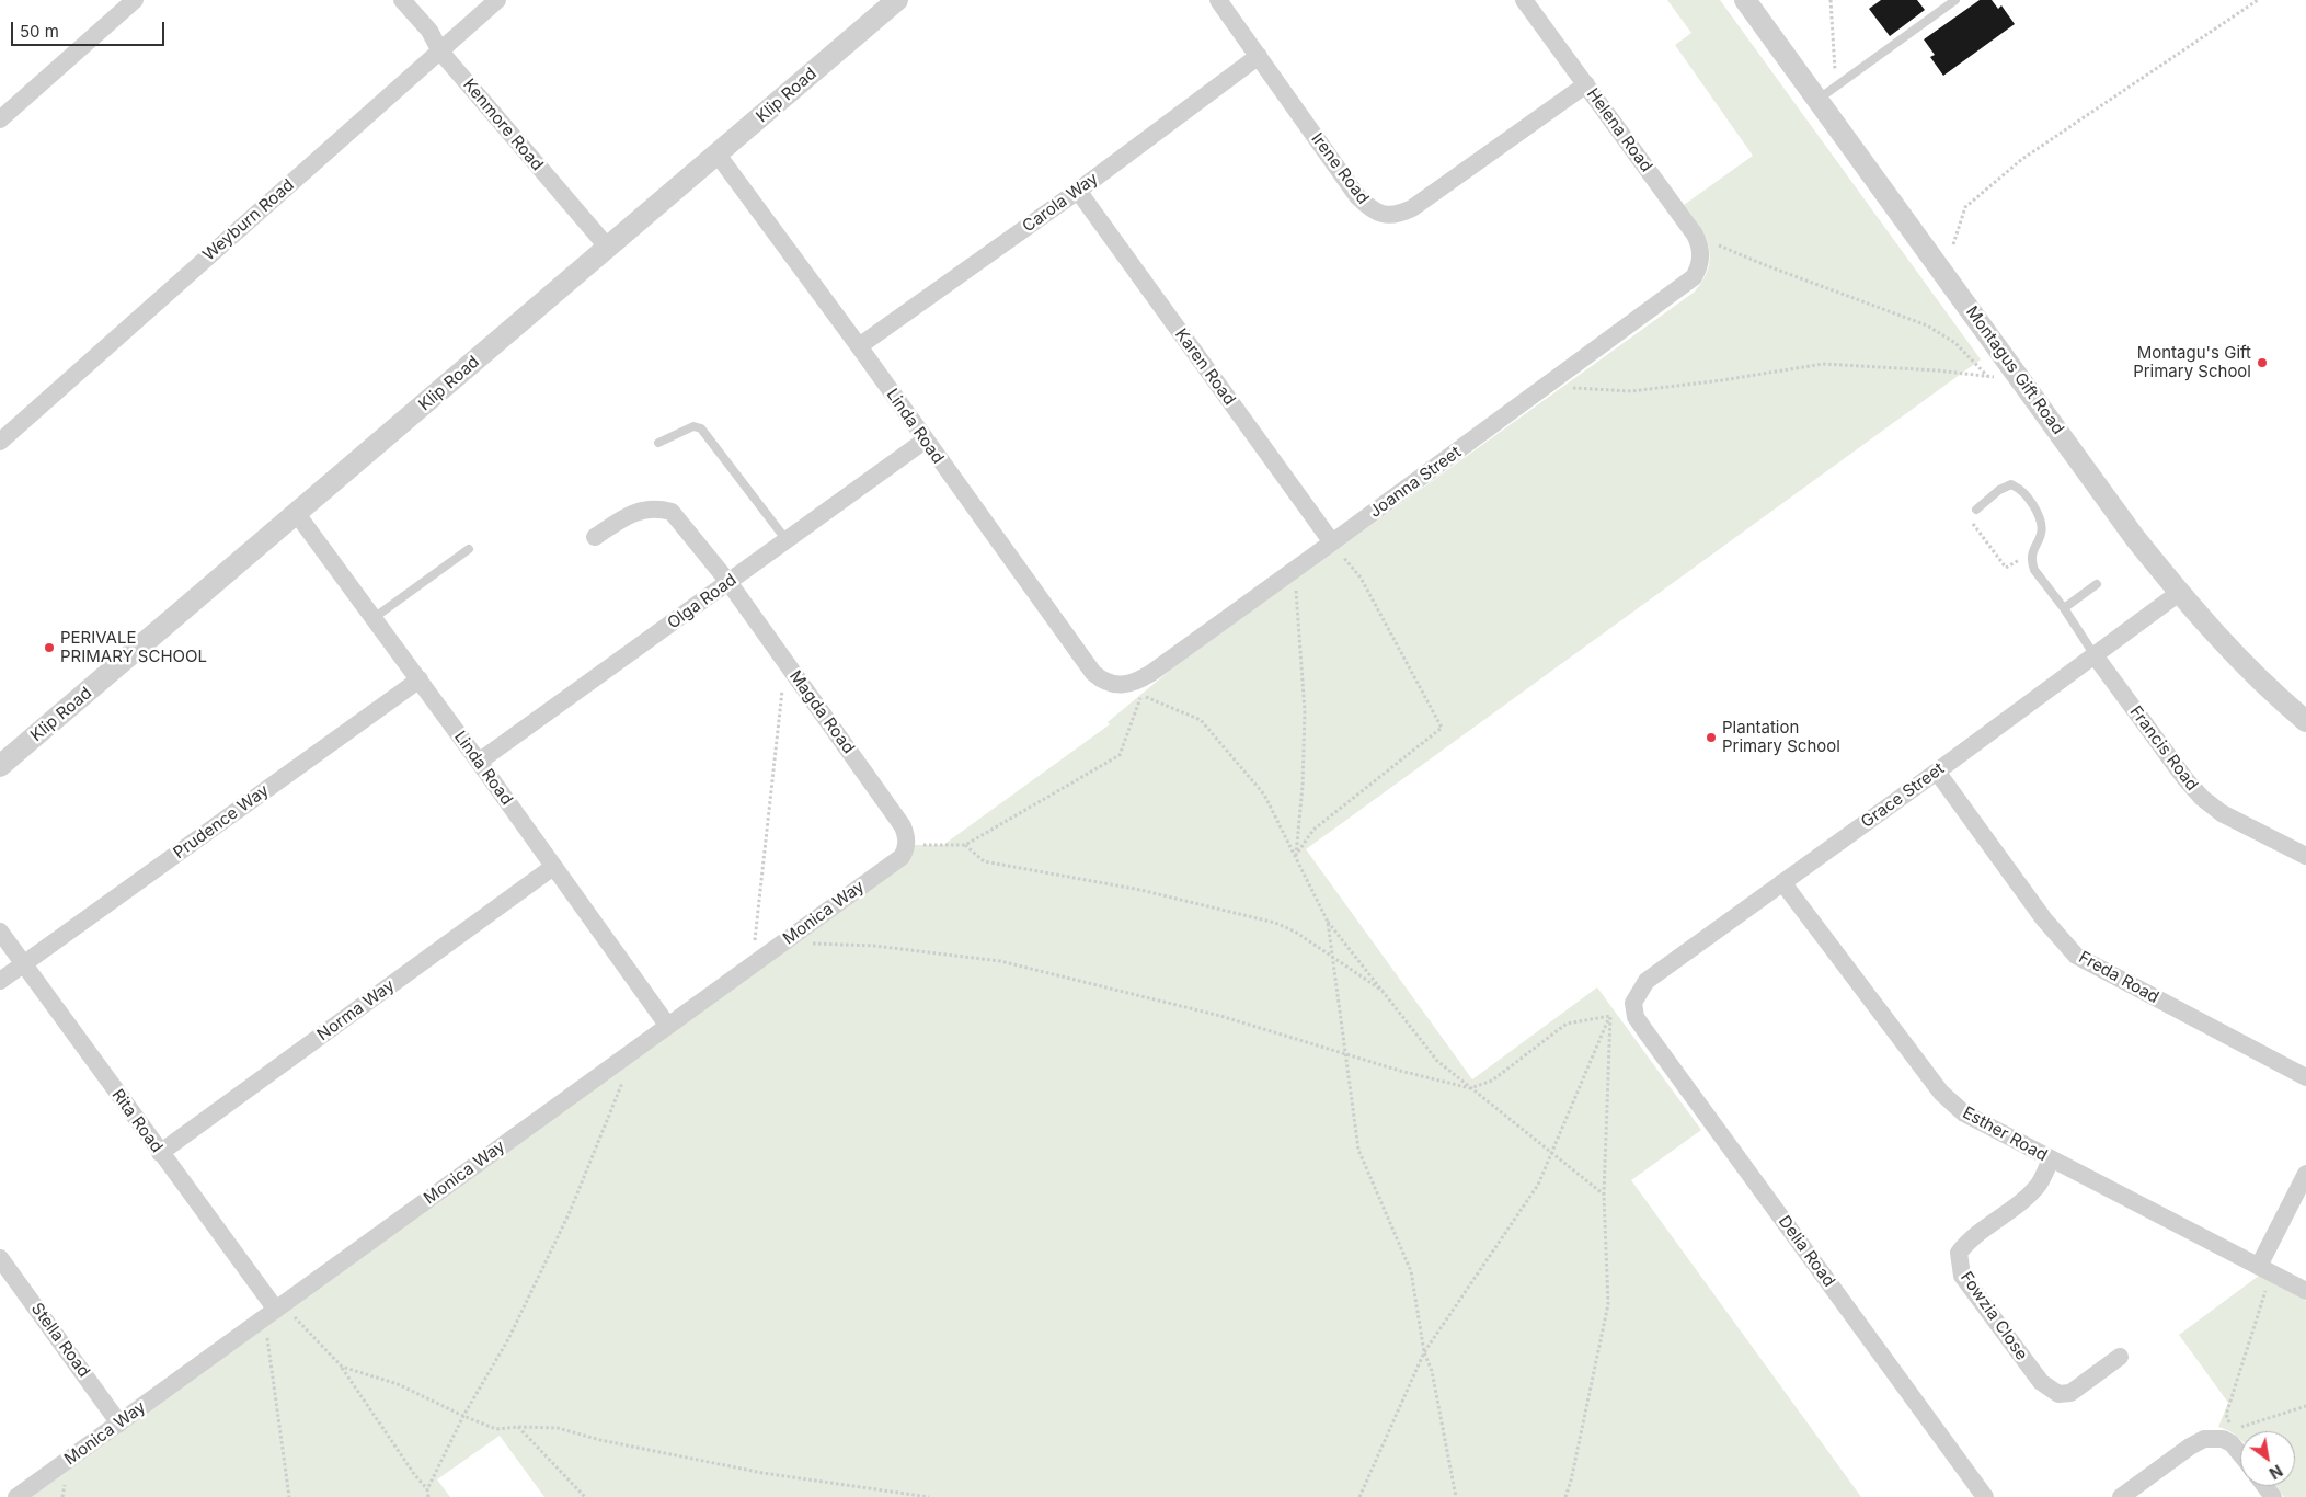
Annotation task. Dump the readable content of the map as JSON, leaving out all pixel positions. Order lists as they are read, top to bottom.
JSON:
{
  "streets": {
    "street": [
      "Klip Road",
      "Kenmore Road",
      "Helena Road",
      "Irene Road",
      "Carola Way",
      "Weyburn Road",
      "Karen Road",
      "Montagus Gift Road",
      "Linda Road",
      "Joanna Street",
      "Olga Road",
      "Magda Road",
      "Francis Road",
      "Grace Street",
      "Prudence Way",
      "Monica Way",
      "Freda Road",
      "Norma Way",
      "Rita Road",
      "Esther Road",
      "Delia Road",
      "Fowzia Close",
      "Stella Road"
    ]
  },
  "crossings": [
    ["Klip Road", "Kenmore Road"],
    ["Klip Road", "Linda Road"],
    ["Kenmore Road", "Weyburn Road"],
    ["Helena Road", "Irene Road"],
    ["Helena Road", "Joanna Street"],
    ["Irene Road", "Carola Way"],
    ["Carola Way", "Karen Road"],
    ["Carola Way", "Linda Road"],
    ["Karen Road", "Joanna Street"],
    ["Montagus Gift Road", "Grace Street"],
    ["Linda Road", "Joanna Street"],
    ["Linda Road", "Olga Road"],
    ["Linda Road", "Prudence Way"],
    ["Linda Road", "Monica Way"],
    ["Linda Road", "Norma Way"],
    ["Olga Road", "Magda Road"],
    ["Magda Road", "Monica Way"],
    ["Francis Road", "Grace Street"],
    ["Grace Street", "Freda Road"],
    ["Grace Street", "Esther Road"],
    ["Grace Street", "Delia Road"],
    ["Prudence Way", "Rita Road"],
    ["Monica Way", "Rita Road"],
    ["Monica Way", "Stella Road"],
    ["Norma Way", "Rita Road"],
    ["Esther Road", "Fowzia Close"]
  ],
  "places": ["Montagu's Gift Primary School", "PERIVALE PRIMARY SCHOOL", "Plantation Primary School"],
  "scale_bar": "50 m",
  "north": "bottom right"
}
